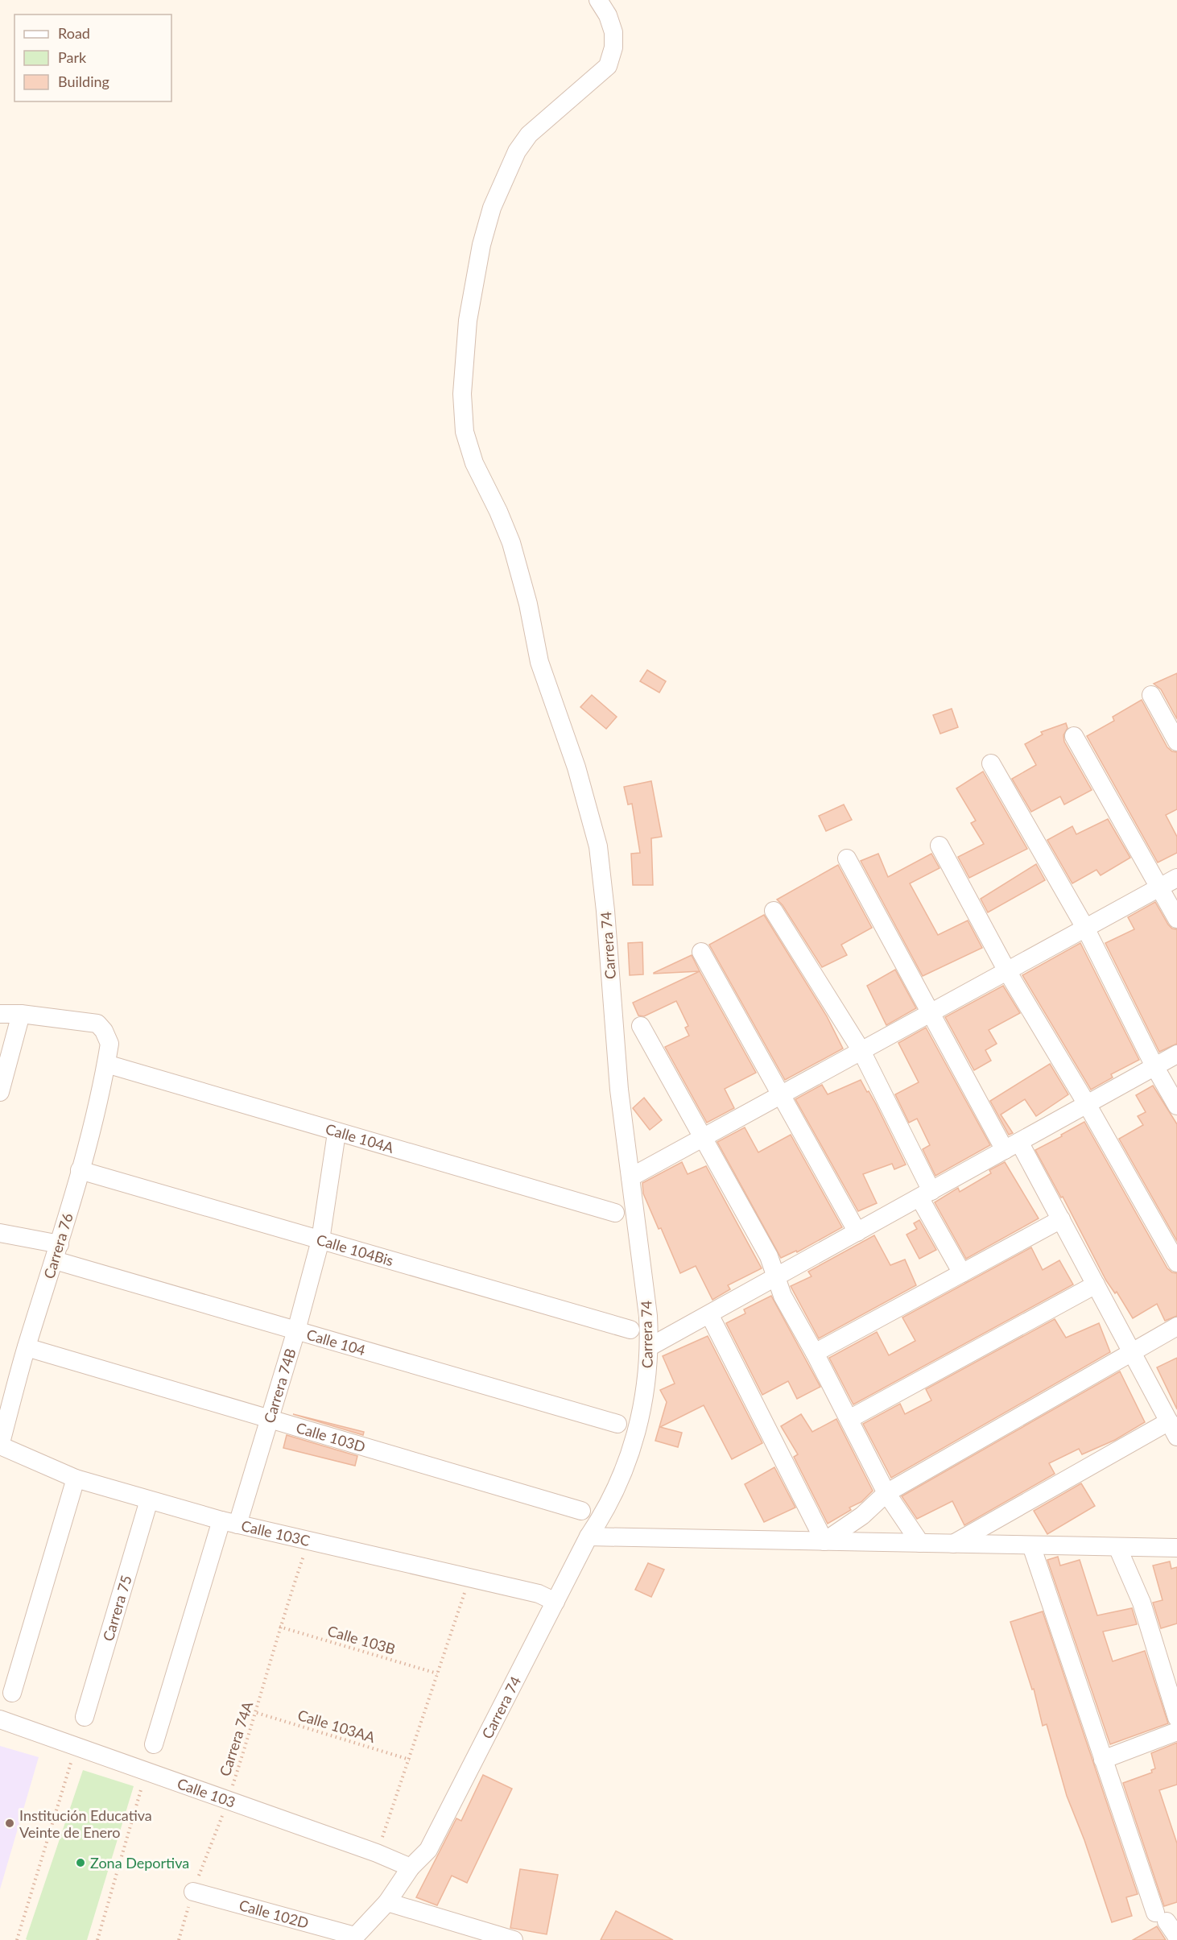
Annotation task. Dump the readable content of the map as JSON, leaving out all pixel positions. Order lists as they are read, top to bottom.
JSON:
{
  "streets": {
    "street": [
      "Carrera 74",
      "Calle 104A",
      "Carrera 76",
      "Calle 104Bis",
      "Calle 104",
      "Carrera 74B",
      "Calle 103D",
      "Calle 103C",
      "Carrera 75",
      "Calle 103",
      "Calle 102D"
    ],
    "path": ["Calle 103B", "Calle 103AA", "Carrera 74A"]
  },
  "crossings": [
    ["Carrera 74", "Calle 103C"],
    ["Carrera 74", "Calle 103"],
    ["Carrera 74", "Calle 102D"],
    ["Calle 104A", "Carrera 76"],
    ["Calle 104A", "Carrera 74B"],
    ["Carrera 76", "Calle 104Bis"],
    ["Carrera 76", "Calle 104"],
    ["Carrera 76", "Calle 103D"],
    ["Carrera 76", "Calle 103C"],
    ["Calle 104Bis", "Carrera 74B"],
    ["Calle 104", "Carrera 74B"],
    ["Carrera 74B", "Calle 103D"],
    ["Carrera 74B", "Calle 103C"],
    ["Calle 103C", "Carrera 75"],
    ["Calle 103C", "Carrera 74A"],
    ["Calle 103B", "Carrera 74A"],
    ["Calle 103AA", "Carrera 74A"],
    ["Carrera 74A", "Calle 103"],
    ["Carrera 74A", "Calle 102D"]
  ],
  "places": ["Institución Educativa Veinte de Enero", "Zona Deportiva"],
  "legend": ["Road", "Park", "Building"]
}
